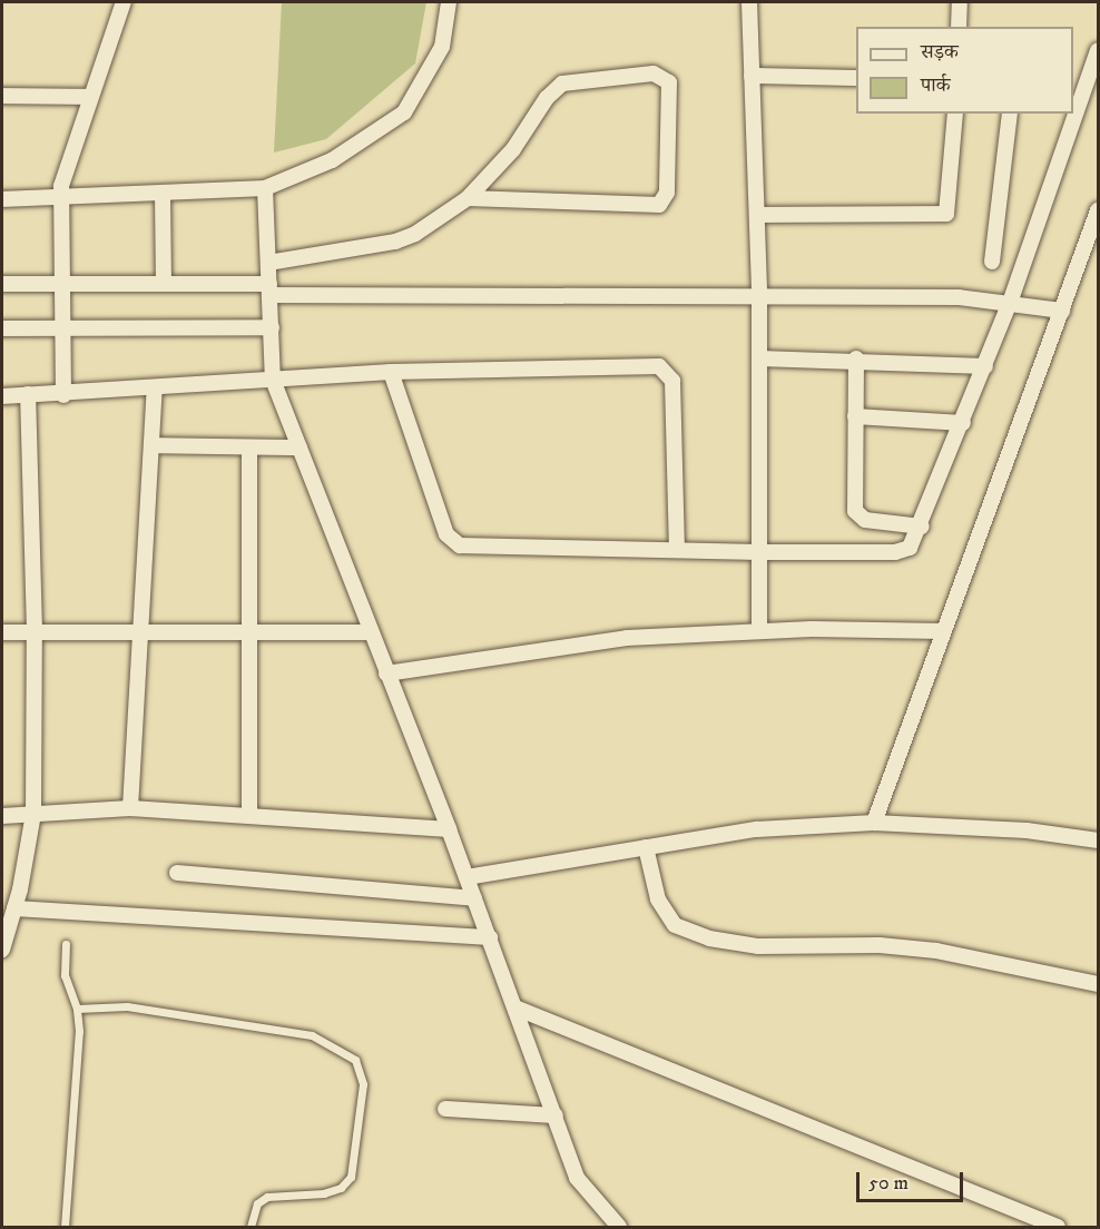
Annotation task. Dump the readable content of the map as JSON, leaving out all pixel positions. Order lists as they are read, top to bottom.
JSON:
{
  "legend": ["सड़क", "पार्क"],
  "scale_bar": "50 m"
}
